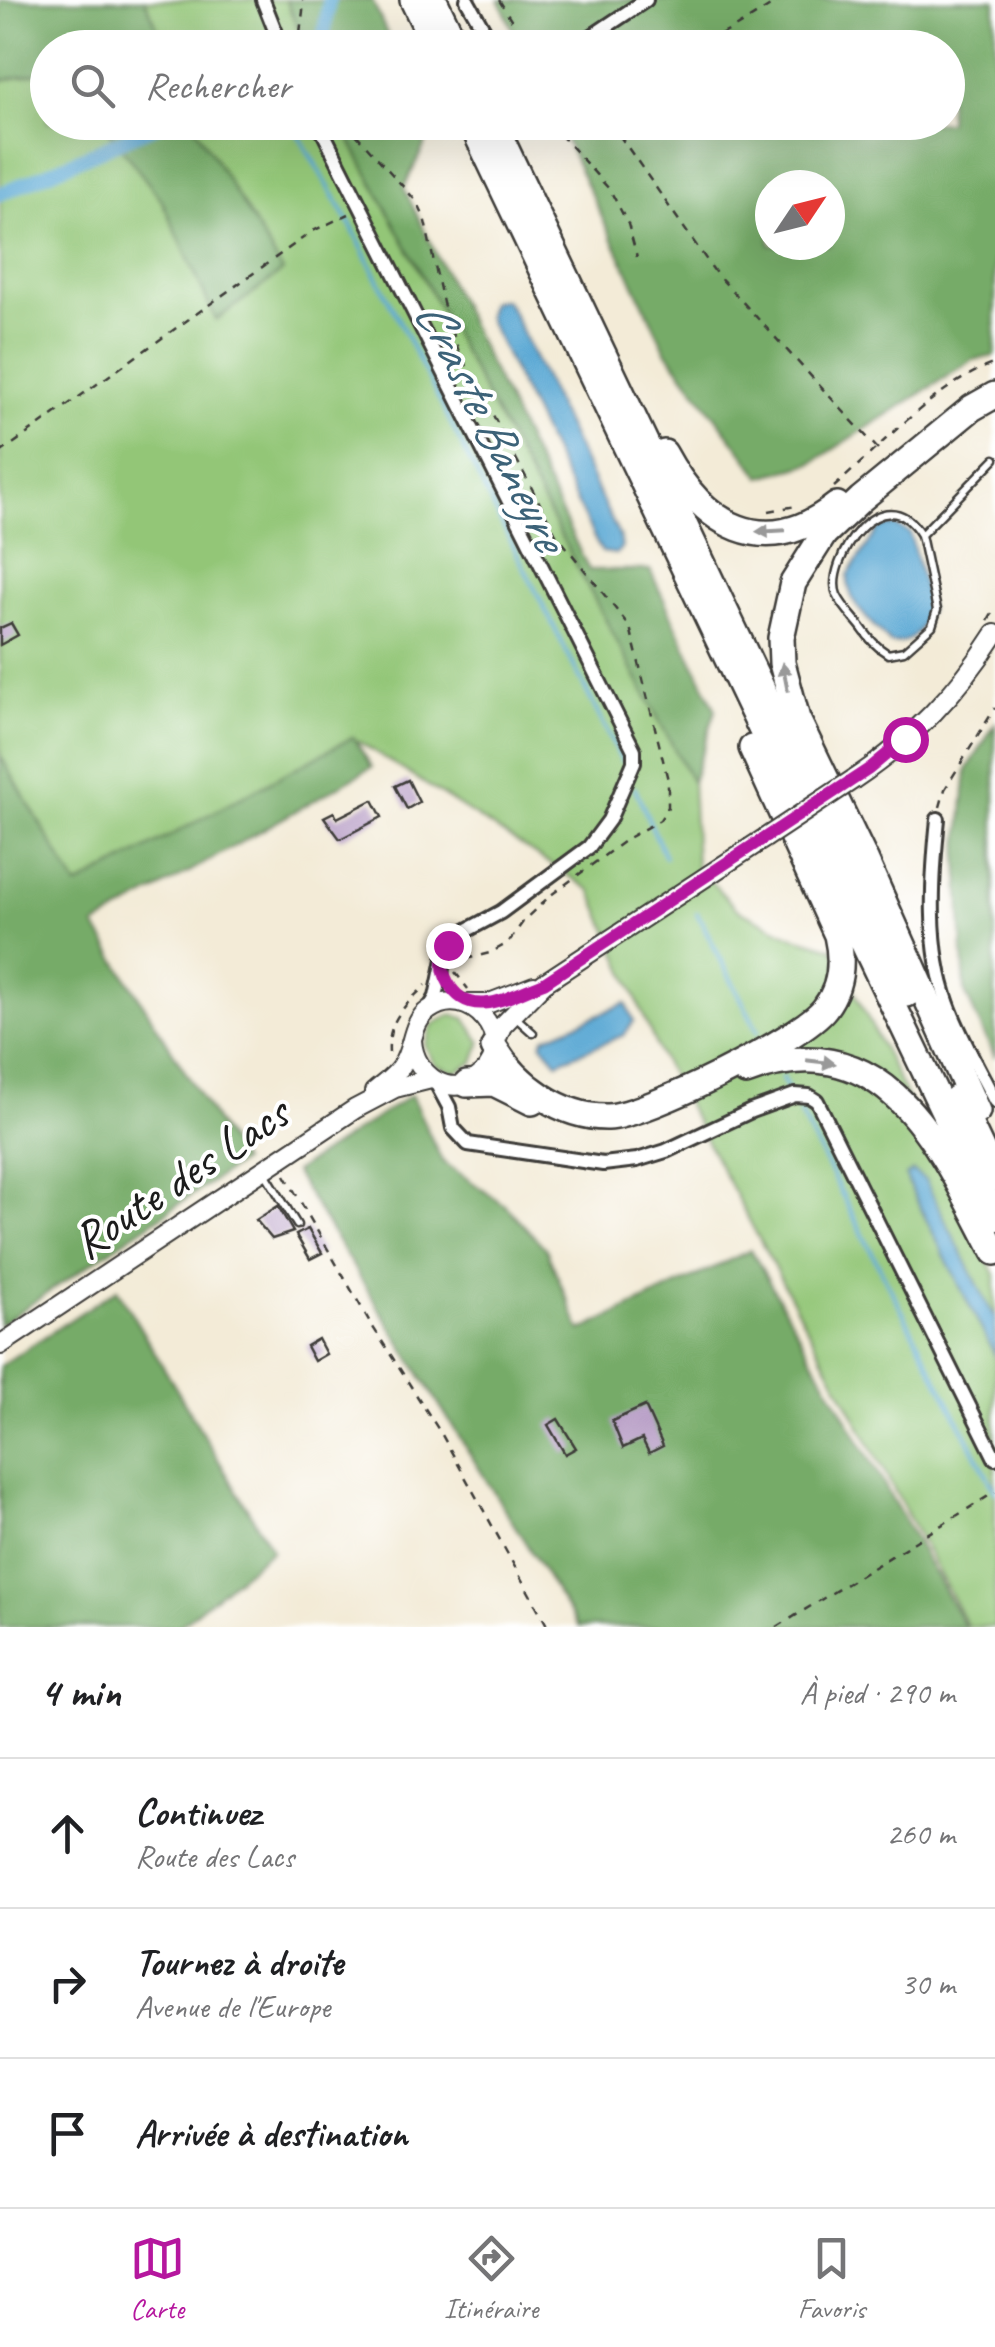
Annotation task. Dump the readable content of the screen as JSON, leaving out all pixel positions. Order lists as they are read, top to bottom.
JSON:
{
  "streets": {
    "main road": ["Route des Lacs"]
  },
  "water": ["Craste Baneyre"],
  "north": "top right",
  "page": {
    "search": "Rechercher",
    "heading": ["4 min", "À pied · 290 m"],
    "list": [
      ["Continuez", "Route des Lacs", "260 m"],
      ["Tournez à droite", "Avenue de l'Europe", "30 m"],
      "Arrivée à destination"
    ],
    "nav": ["Carte", "Itinéraire", "Favoris"]
  }
}
